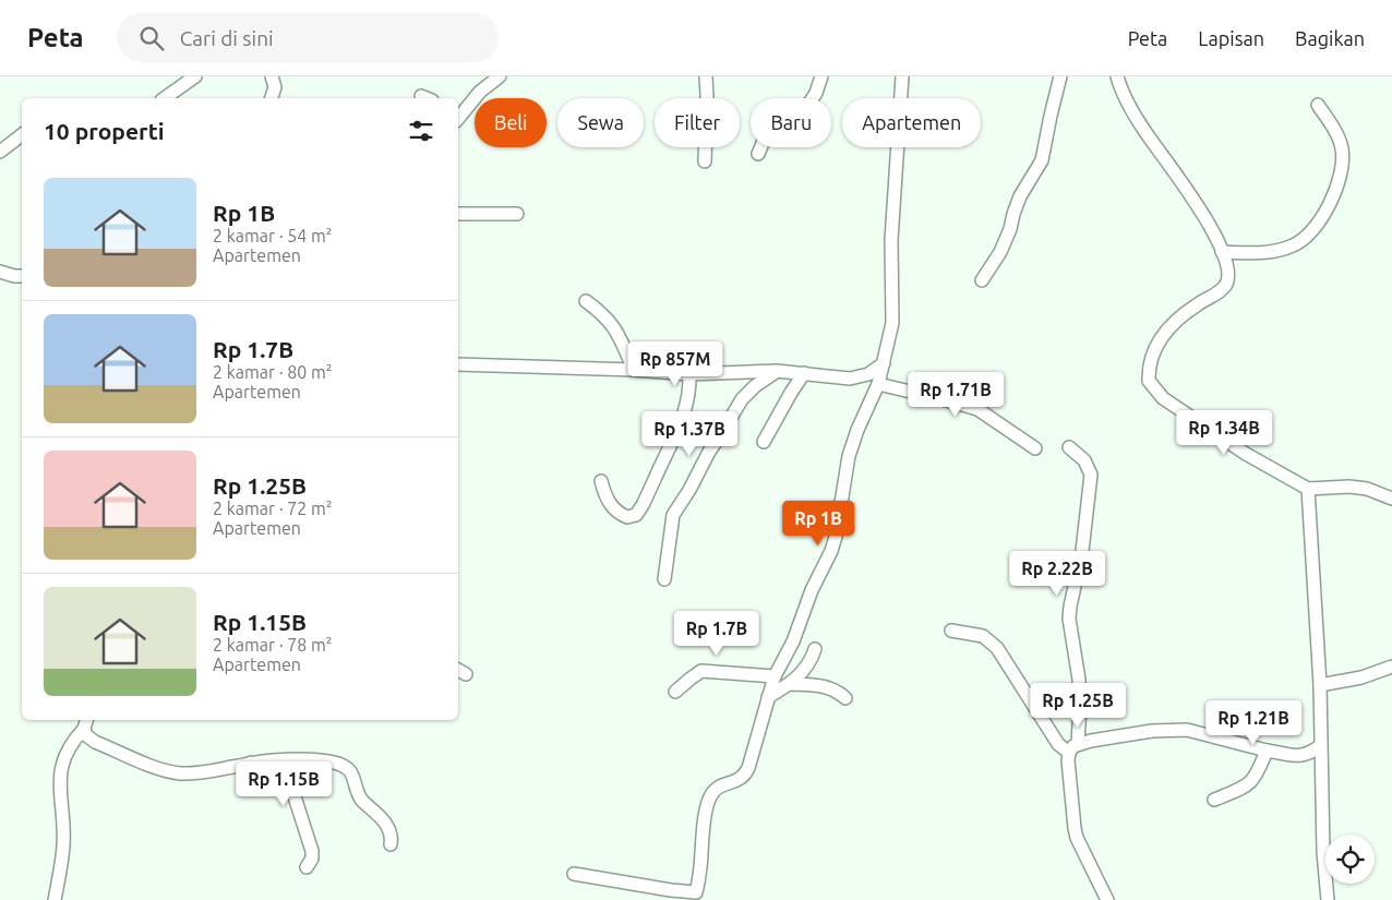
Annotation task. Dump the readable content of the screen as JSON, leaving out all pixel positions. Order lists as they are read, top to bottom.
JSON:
{
  "page": {
    "header": "Peta",
    "search": "Cari di sini",
    "nav": ["Peta", "Lapisan", "Bagikan"],
    "chip": [
      "Beli",
      "Sewa",
      "Filter",
      "Baru",
      "Apartemen"
    ],
    "heading": "10 properti",
    "list": [
      {
        "name": "Rp 1B",
        "note": "2 kamar · 54 m² · Apartemen"
      },
      {
        "name": "Rp 1.7B",
        "note": "2 kamar · 80 m² · Apartemen"
      },
      {
        "name": "Rp 1.25B",
        "note": "2 kamar · 72 m² · Apartemen"
      },
      {
        "name": "Rp 1.15B",
        "note": "2 kamar · 78 m² · Apartemen"
      }
    ],
    "price": [
      "Rp 857M",
      "Rp 1.71B",
      "Rp 1.34B",
      "Rp 1.37B",
      "Rp 1B",
      "Rp 2.22B",
      "Rp 1.7B",
      "Rp 1.25B",
      "Rp 1.21B",
      "Rp 1.15B"
    ]
  }
}
